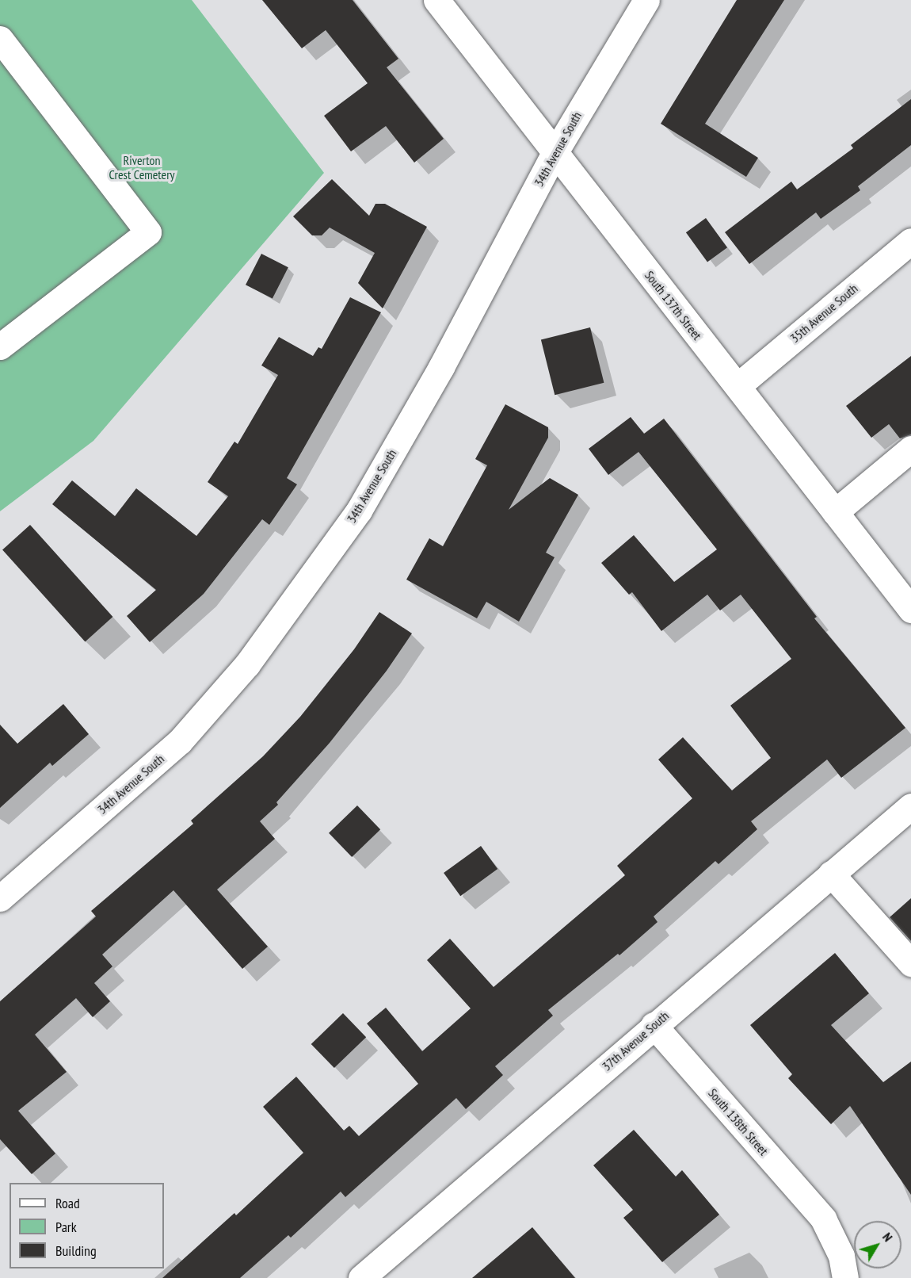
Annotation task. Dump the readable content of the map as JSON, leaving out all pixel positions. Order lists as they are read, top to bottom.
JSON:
{
  "streets": {
    "street": [
      "34th Avenue South",
      "South 137th Street",
      "35th Avenue South",
      "37th Avenue South",
      "South 138th Street"
    ]
  },
  "crossings": [
    ["34th Avenue South", "South 137th Street"],
    ["South 137th Street", "35th Avenue South"],
    ["37th Avenue South", "South 138th Street"]
  ],
  "parks": ["Riverton Crest Cemetery"],
  "legend": ["Road", "Park", "Building"],
  "north": "top right"
}
